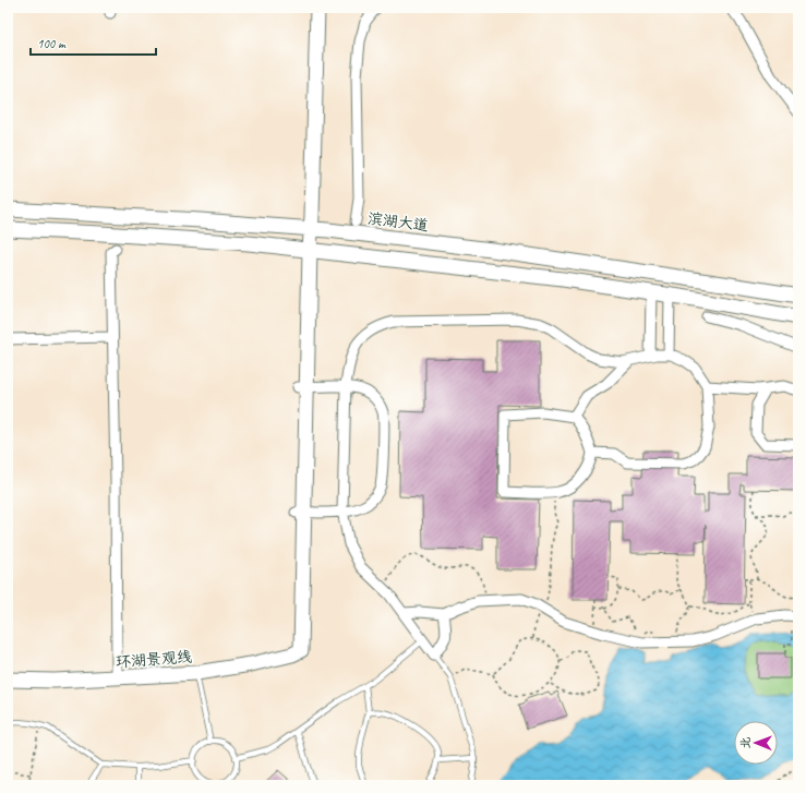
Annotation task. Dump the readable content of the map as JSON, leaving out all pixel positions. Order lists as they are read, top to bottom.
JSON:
{
  "streets": {
    "main road": ["滨湖大道", "环湖景观线"]
  },
  "scale_bar": "100 m",
  "north": "left"
}
